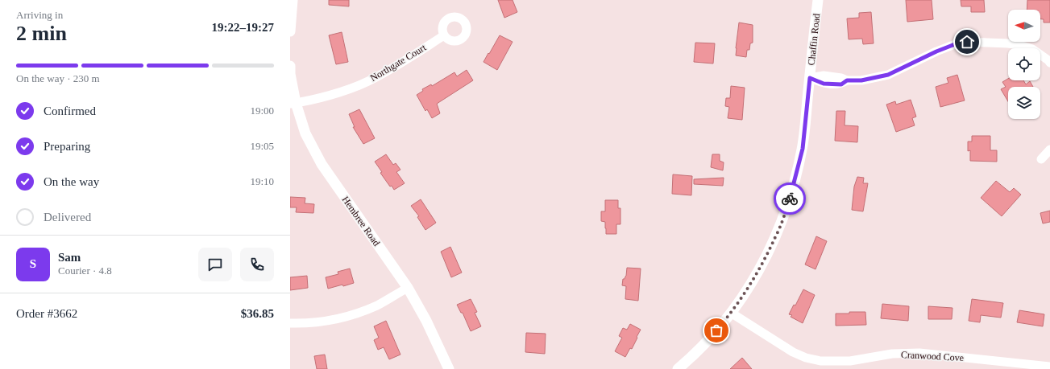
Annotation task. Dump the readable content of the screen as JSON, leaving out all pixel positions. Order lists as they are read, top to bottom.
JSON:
{
  "streets": {
    "street": [
      "Chaffin Road",
      "Northgate Court",
      "Hembree Road",
      "Cranwood Cove"
    ]
  },
  "crossings": [
    ["Chaffin Road", "Cranwood Cove"],
    ["Northgate Court", "Hembree Road"]
  ],
  "north": "left",
  "page": {
    "heading": ["2 min", "Arriving in", "19:22–19:27"],
    "panel": [
      "Sam",
      "Courier · 4.8",
      "Order #3662",
      "$36.85"
    ],
    "bar": "On the way · 230 m",
    "list": [
      ["Confirmed", "19:00"],
      ["Preparing", "19:05"],
      ["On the way", "19:10"],
      "Delivered"
    ],
    "round": "S"
  }
}
